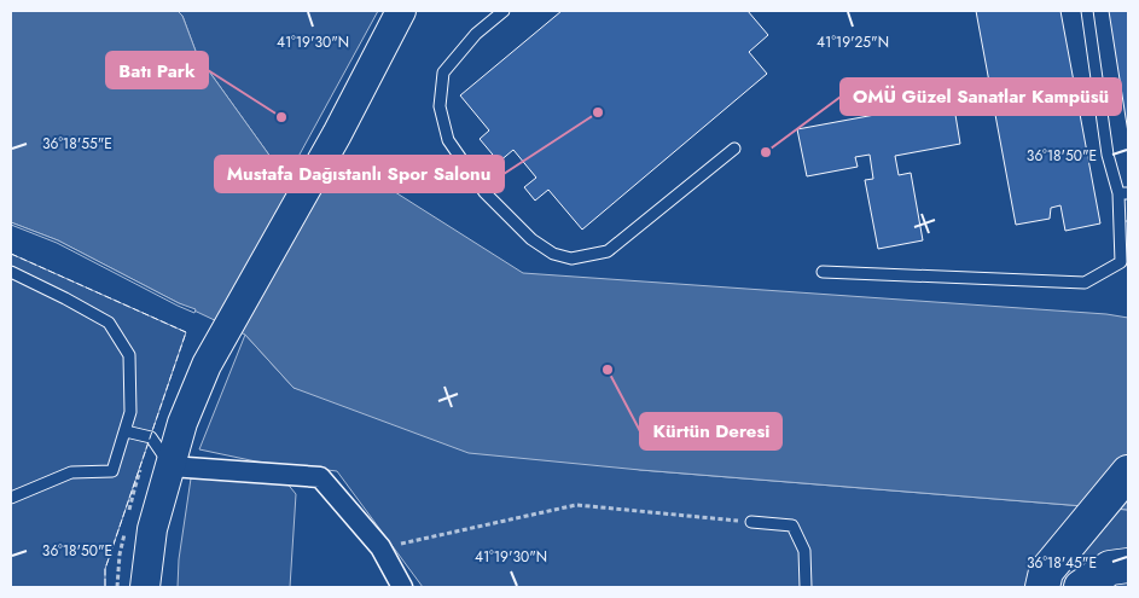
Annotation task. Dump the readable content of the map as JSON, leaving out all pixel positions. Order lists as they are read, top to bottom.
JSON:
{
  "places": [
    "Mustafa Dağıstanlı Spor Salonu",
    "Batı Park",
    "OMÜ Güzel Sanatlar Kampüsü",
    "Kürtün Deresi"
  ],
  "coordinates": [
    "41°19'30\"N",
    "41°19'25\"N",
    "36°18'55\"E",
    "36°18'50\"E",
    "36°18'45\"E"
  ]
}
